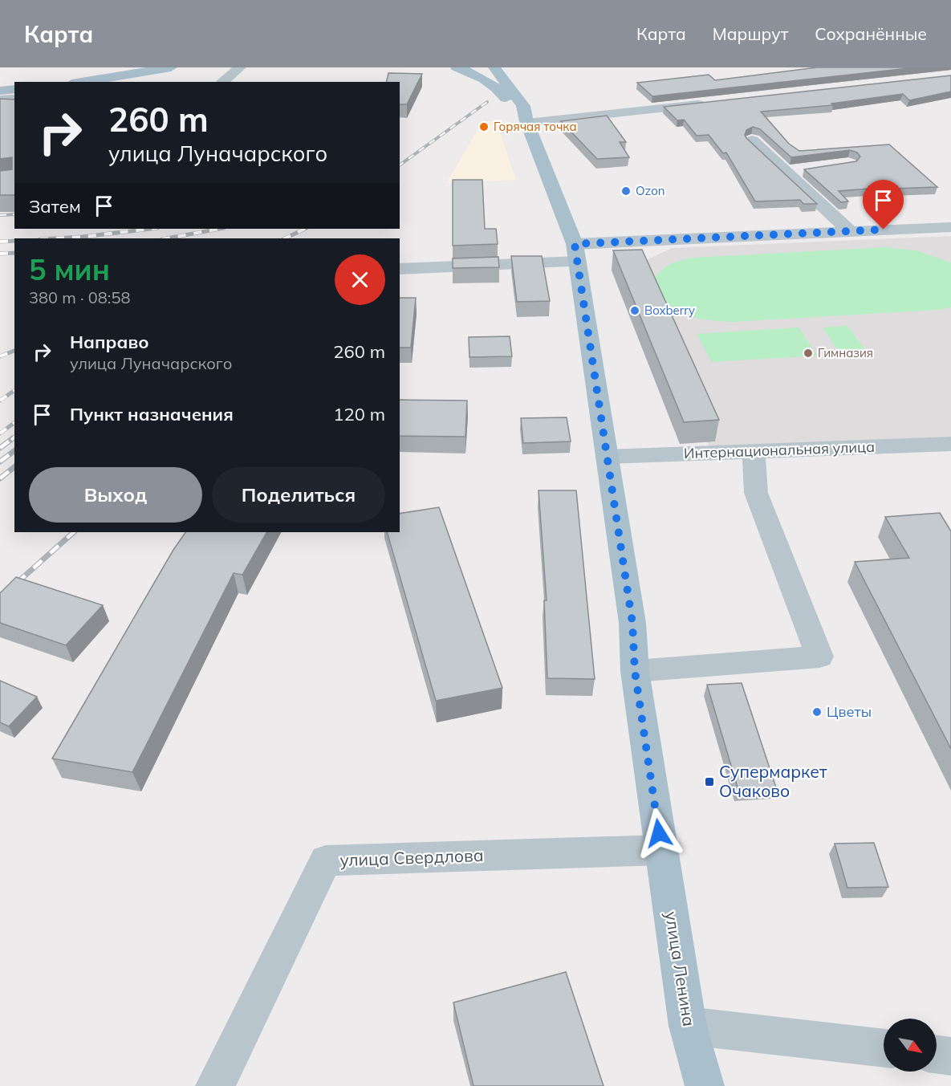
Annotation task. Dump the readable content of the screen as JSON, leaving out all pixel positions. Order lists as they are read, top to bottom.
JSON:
{
  "streets": {
    "main road": ["улица Ленина"],
    "street": ["Интернациональная улица", "улица Свердлова"]
  },
  "crossings": [
    ["Интернациональная улица", "улица Ленина"],
    ["улица Свердлова", "улица Ленина"]
  ],
  "places": {
    "other": [
      "Горячая точка",
      "Ozon",
      "Boxberry",
      "Гимназия",
      "Цветы"
    ],
    "transit": ["Супермаркет Очаково"]
  },
  "north": "bottom right",
  "page": {
    "header": "Карта",
    "nav": ["Карта", "Маршрут", "Сохранённые"],
    "turn": ["260 m", "улица Луначарского"],
    "then": "Затем",
    "heading": ["5 мин", "380 m · 08:58"],
    "list": [
      {
        "name": "Направо",
        "note": "улица Луначарского",
        "value": "260 m"
      },
      {
        "name": "Пункт назначения",
        "value": "120 m"
      }
    ],
    "buttons": ["Выход", "Поделиться"]
  }
}
